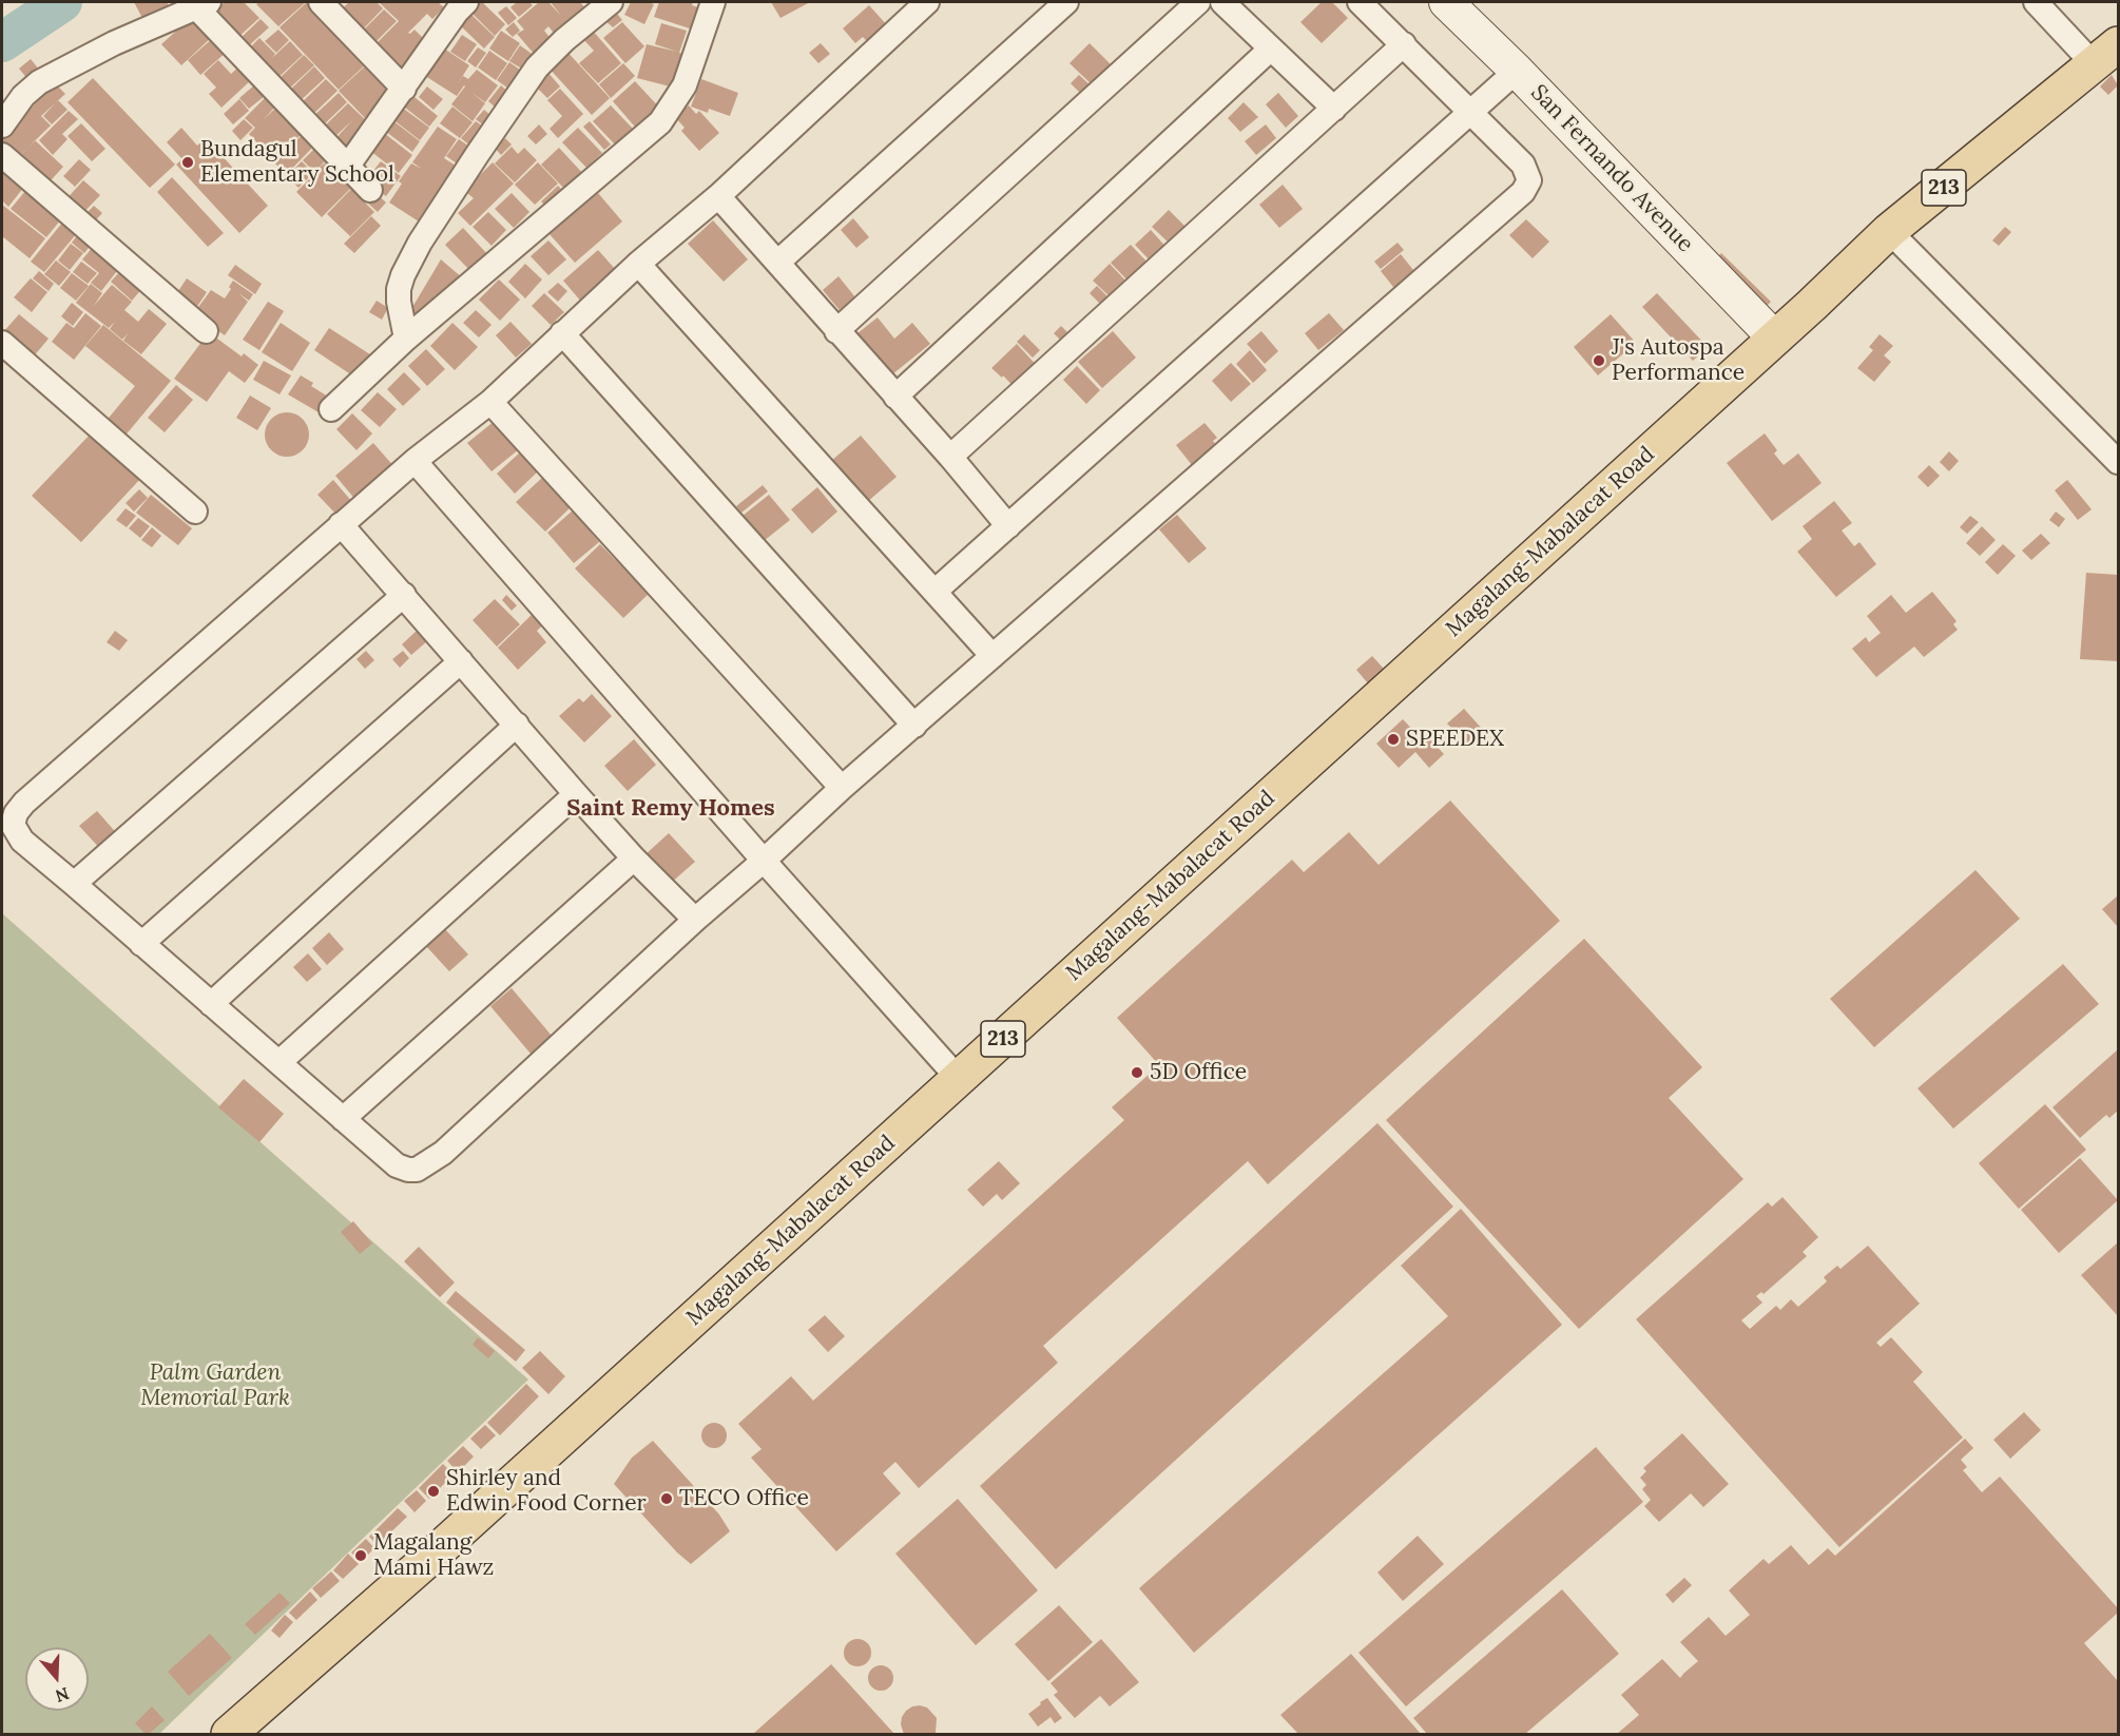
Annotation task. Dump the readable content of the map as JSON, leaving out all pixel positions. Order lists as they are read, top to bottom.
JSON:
{
  "streets": {
    "main road": ["San Fernando Avenue", "213", "Magalang-Mabalacat Road"]
  },
  "crossings": [
    ["San Fernando Avenue", "Magalang-Mabalacat Road"]
  ],
  "districts": ["Saint Remy Homes"],
  "parks": ["Palm Garden Memorial Park"],
  "places": [
    "Bundagul Elementary School",
    "J's Autospa Performance",
    "SPEEDEX",
    "5D Office",
    "Shirley and Edwin Food Corner",
    "TECO Office",
    "Magalang Mami Hawz"
  ],
  "north": "bottom"
}
